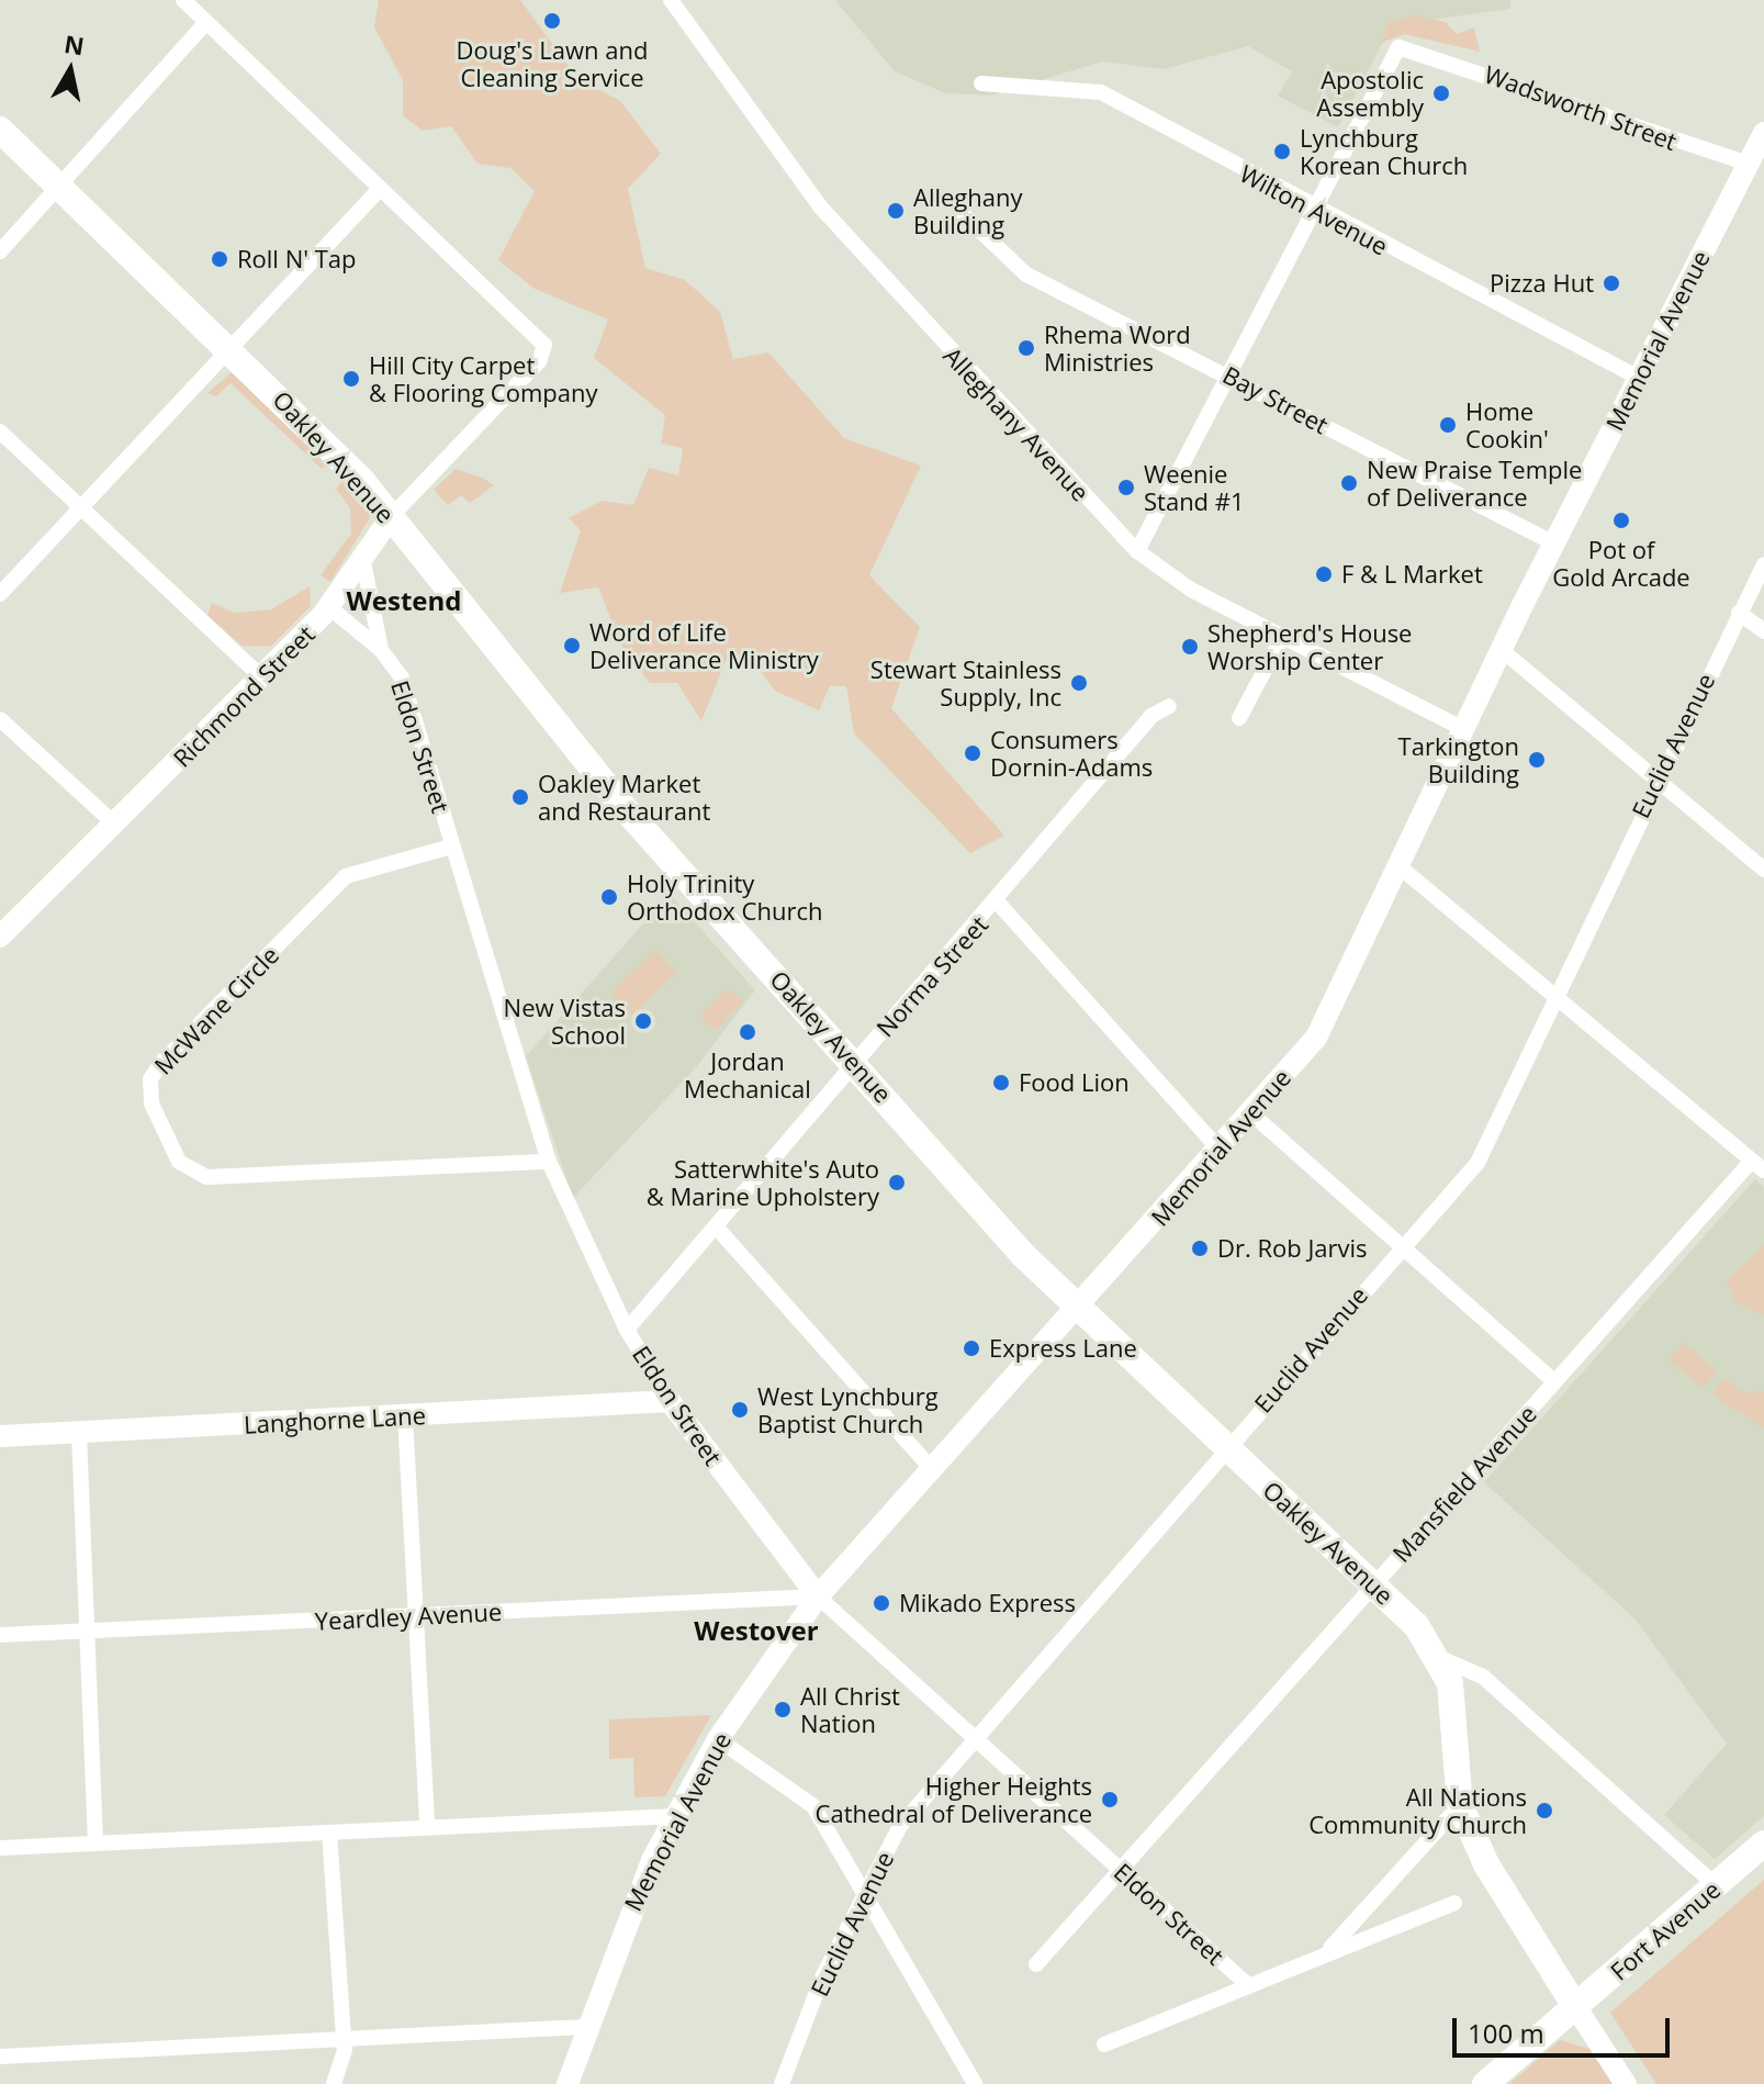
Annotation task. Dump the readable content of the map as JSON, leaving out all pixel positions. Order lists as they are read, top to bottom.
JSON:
{
  "streets": {
    "main road": [
      "Memorial Avenue",
      "Oakley Avenue",
      "Richmond Street",
      "Eldon Street",
      "Langhorne Lane",
      "Fort Avenue"
    ],
    "street": [
      "Wadsworth Street",
      "Wilton Avenue",
      "Bay Street",
      "Alleghany Avenue",
      "Euclid Avenue",
      "Norma Street",
      "McWane Circle",
      "Mansfield Avenue",
      "Yeardley Avenue"
    ]
  },
  "crossings": [
    ["Wadsworth Street", "Wilton Avenue"],
    ["Wadsworth Street", "Memorial Avenue"],
    ["Wilton Avenue", "Memorial Avenue"],
    ["Memorial Avenue", "Bay Street"],
    ["Memorial Avenue", "Alleghany Avenue"],
    ["Memorial Avenue", "Oakley Avenue"],
    ["Memorial Avenue", "Eldon Street"],
    ["Memorial Avenue", "Yeardley Avenue"],
    ["Oakley Avenue", "Richmond Street"],
    ["Oakley Avenue", "Euclid Avenue"],
    ["Oakley Avenue", "Norma Street"],
    ["Oakley Avenue", "Mansfield Avenue"],
    ["Oakley Avenue", "Fort Avenue"],
    ["Richmond Street", "Eldon Street"],
    ["Euclid Avenue", "Eldon Street"],
    ["Eldon Street", "Norma Street"],
    ["Eldon Street", "McWane Circle"],
    ["Eldon Street", "Langhorne Lane"],
    ["Eldon Street", "Mansfield Avenue"],
    ["Eldon Street", "Yeardley Avenue"]
  ],
  "districts": ["Westend", "Westover"],
  "places": [
    "Doug's Lawn and Cleaning Service",
    "Apostolic Assembly",
    "Lynchburg Korean Church",
    "Alleghany Building",
    "Roll N' Tap",
    "Pizza Hut",
    "Rhema Word Ministries",
    "Hill City Carpet & Flooring Company",
    "Home Cookin'",
    "New Praise Temple of Deliverance",
    "Weenie Stand #1",
    "Pot of Gold Arcade",
    "F & L Market",
    "Word of Life Deliverance Ministry",
    "Shepherd's House Worship Center",
    "Stewart Stainless Supply, Inc",
    "Consumers Dornin-Adams",
    "Tarkington Building",
    "Oakley Market and Restaurant",
    "Holy Trinity Orthodox Church",
    "New Vistas School",
    "Jordan Mechanical",
    "Food Lion",
    "Satterwhite's Auto & Marine Upholstery",
    "Dr. Rob Jarvis",
    "Express Lane",
    "West Lynchburg Baptist Church",
    "Mikado Express",
    "All Christ Nation",
    "Higher Heights Cathedral of Deliverance",
    "All Nations Community Church"
  ],
  "scale_bar": "100 m",
  "north": "top"
}
